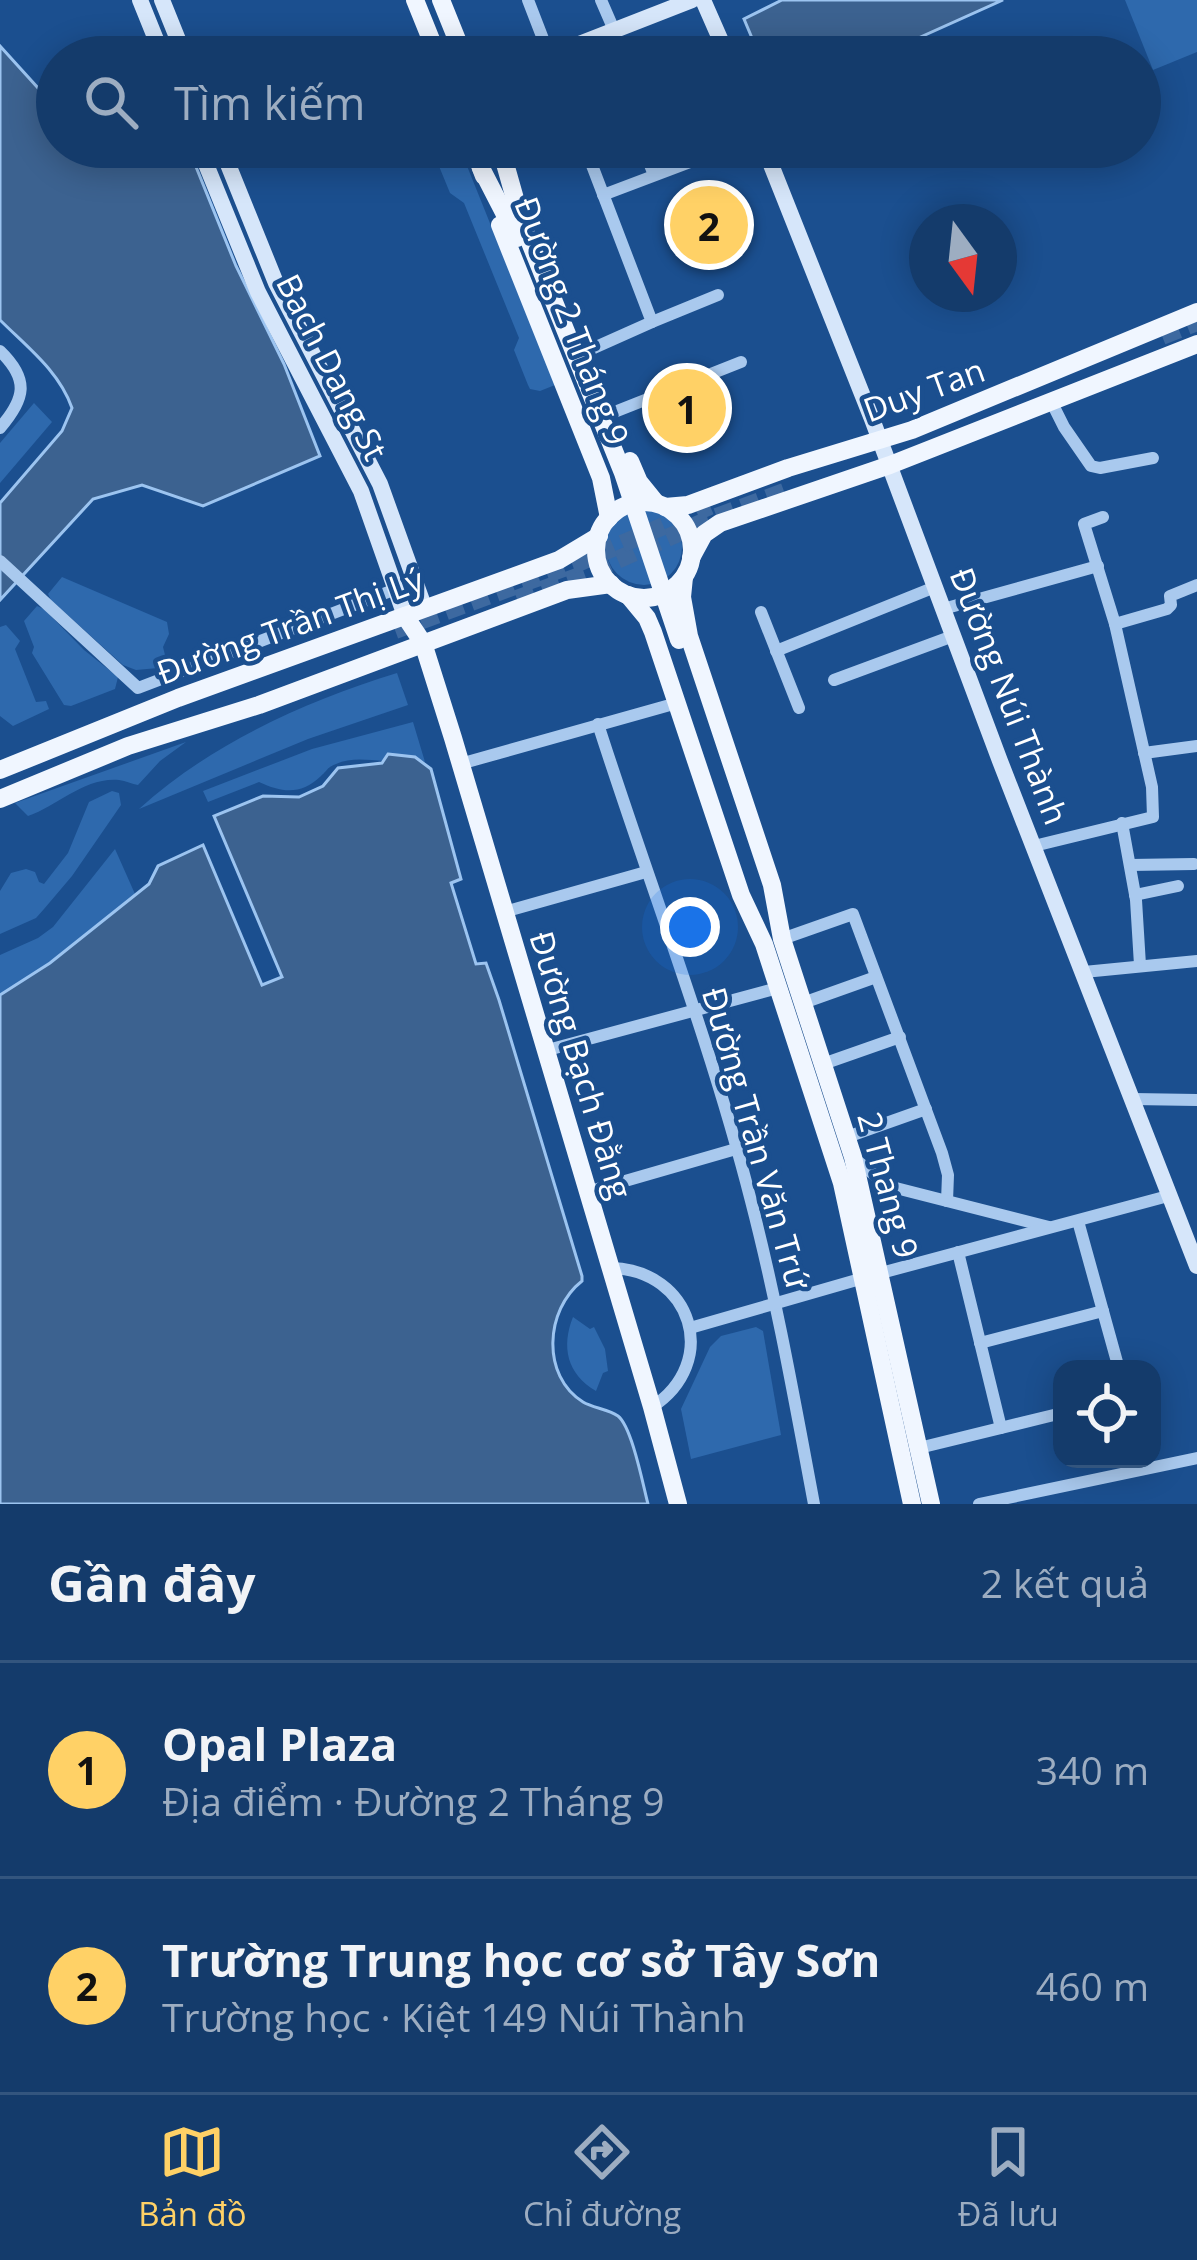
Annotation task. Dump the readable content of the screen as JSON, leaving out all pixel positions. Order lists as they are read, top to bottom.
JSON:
{
  "streets": {
    "main road": [
      "Đường 2 Tháng 9",
      "Bach Dang St",
      "Duy Tan",
      "Đường Trần Thị Lý",
      "Đường Núi Thành",
      "Đường Bạch Đằng",
      "2 Thang 9"
    ],
    "street": ["Đường Trần Văn Trứ"]
  },
  "crossings": [
    ["Đường 2 Tháng 9", "Duy Tan"],
    ["Đường 2 Tháng 9", "Đường Trần Thị Lý"],
    ["Bach Dang St", "Đường Trần Thị Lý"],
    ["Duy Tan", "Đường Trần Thị Lý"],
    ["Duy Tan", "Đường Núi Thành"],
    ["Đường Trần Thị Lý", "Đường Bạch Đằng"]
  ],
  "north": "bottom",
  "page": {
    "search": "Tìm kiếm",
    "pins": ["2", "1"],
    "heading": ["Gần đây", "2 kết quả"],
    "list": [
      {
        "mark": "1",
        "name": "Opal Plaza",
        "note": "Địa điểm · Đường 2 Tháng 9",
        "value": "340 m"
      },
      {
        "mark": "2",
        "name": "Trường Trung học cơ sở Tây Sơn",
        "note": "Trường học · Kiệt 149 Núi Thành",
        "value": "460 m"
      }
    ],
    "nav": ["Bản đồ", "Chỉ đường", "Đã lưu"]
  }
}
